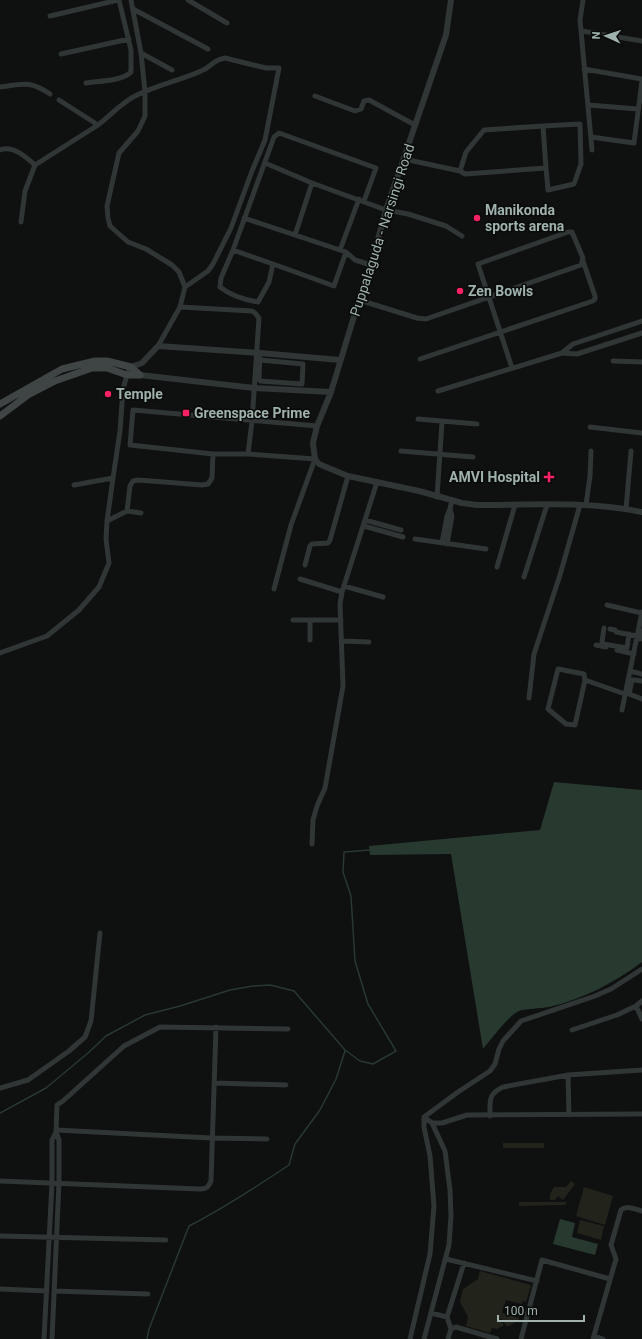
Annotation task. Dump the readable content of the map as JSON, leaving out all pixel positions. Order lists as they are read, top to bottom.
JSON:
{
  "streets": {
    "street": ["Puppalaguda - Narsingi Road"]
  },
  "places": {
    "other": ["Manikonda sports arena", "Zen Bowls", "Temple"],
    "transit": ["Greenspace Prime"],
    "health": ["AMVI Hospital"]
  },
  "scale_bar": "100 m",
  "north": "left"
}
